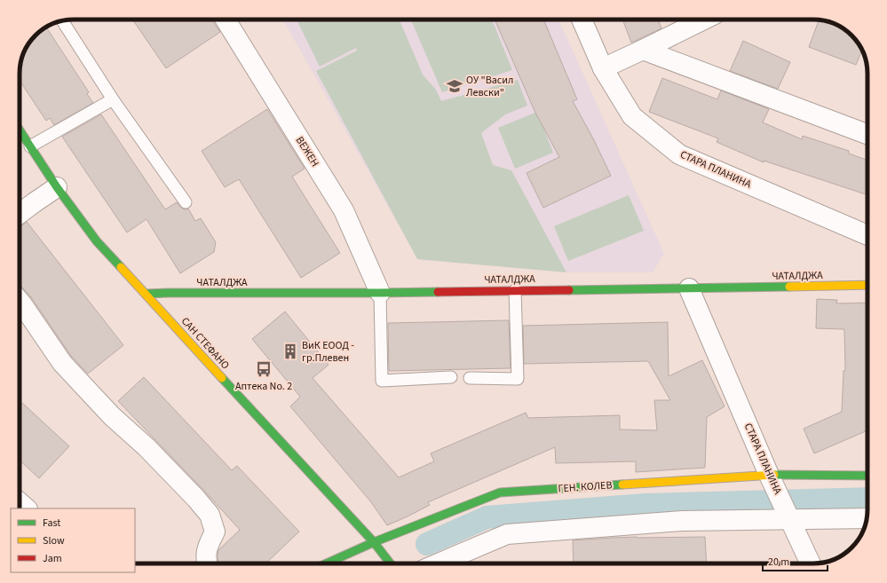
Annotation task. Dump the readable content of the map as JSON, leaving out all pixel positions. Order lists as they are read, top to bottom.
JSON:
{
  "streets": {
    "street": [
      "ВЕЖЕН",
      "СТАРА ПЛАНИНА",
      "ЧАТАЛДЖА",
      "САН СТЕФАНО",
      "ГЕН. КОЛЕВ"
    ]
  },
  "crossings": [
    ["ВЕЖЕН", "ЧАТАЛДЖА"],
    ["СТАРА ПЛАНИНА", "ЧАТАЛДЖА"],
    ["СТАРА ПЛАНИНА", "ГЕН. КОЛЕВ"],
    ["ЧАТАЛДЖА", "САН СТЕФАНО"],
    ["САН СТЕФАНО", "ГЕН. КОЛЕВ"]
  ],
  "places": {
    "school or university": ["ОУ \"Васил Левски\""],
    "building": ["ВиК ЕООД - гр.Плевен"],
    "bus stop": ["Аптека No. 2"]
  },
  "legend": ["Fast", "Slow", "Jam"],
  "scale_bar": "20 m"
}
